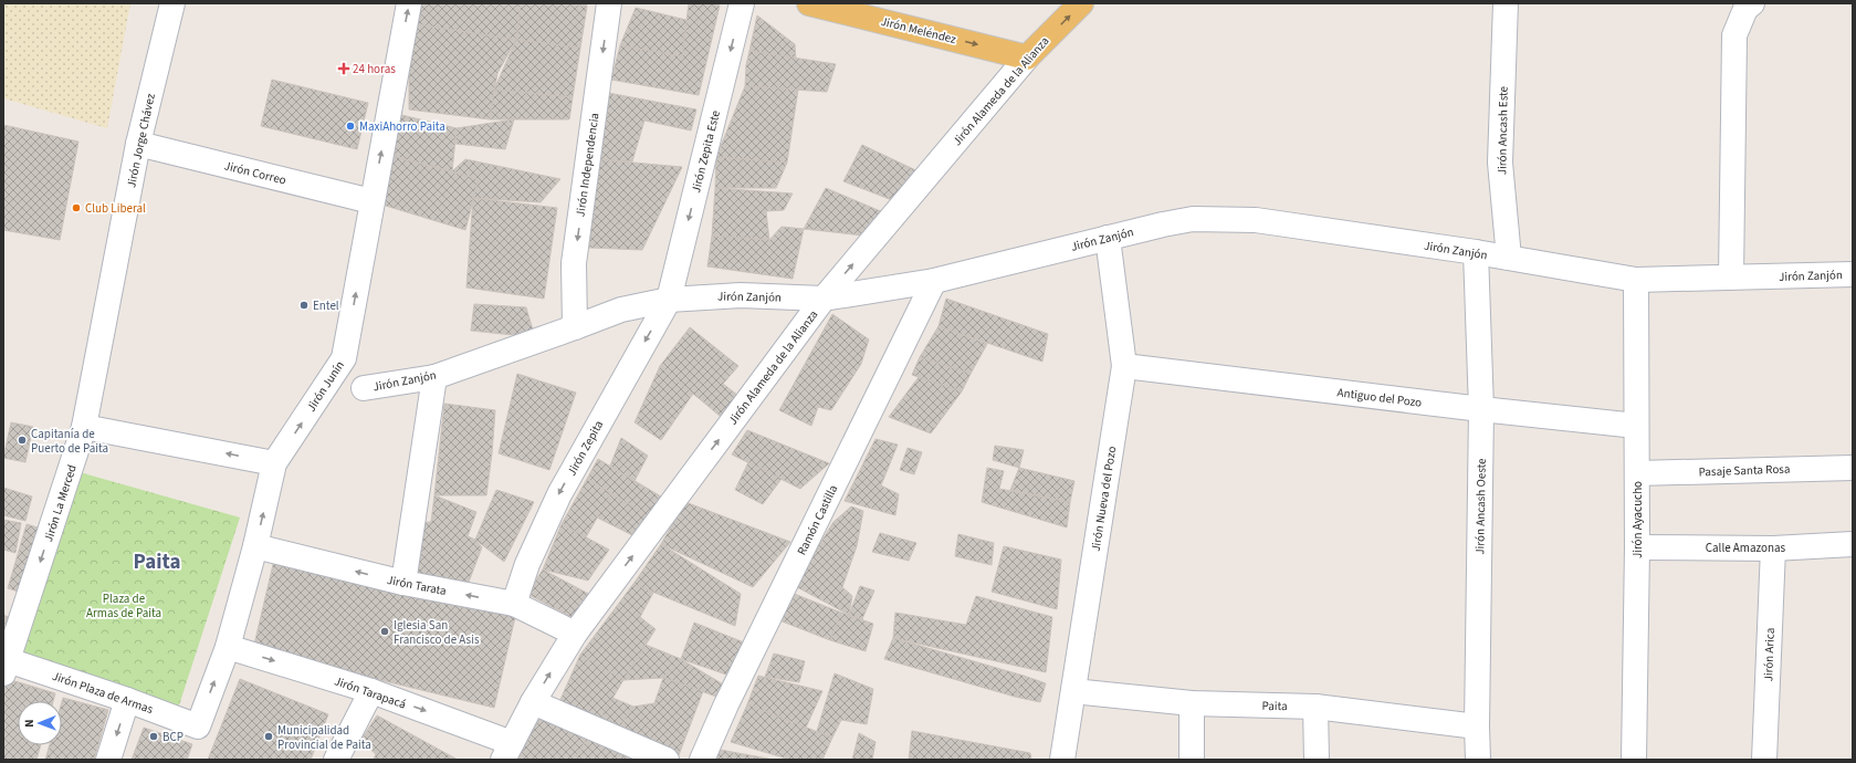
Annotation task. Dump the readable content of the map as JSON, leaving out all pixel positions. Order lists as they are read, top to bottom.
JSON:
{
  "streets": {
    "main road": ["Jirón Meléndez", "Jirón Alameda de la Alianza"],
    "street": [
      "Jirón Ancash Este",
      "Jirón Jorge Chávez",
      "Jirón Zepita Este",
      "Jirón Independencia",
      "Jirón Correo",
      "Jirón Zanjón",
      "Jirón Junín",
      "Antiguo del Pozo",
      "Jirón Zepita",
      "Pasaje Santa Rosa",
      "Jirón Nueva del Pozo",
      "Jirón La Merced",
      "Jirón Ancash Oeste",
      "Ramón Castilla",
      "Jirón Ayacucho",
      "Calle Amazonas",
      "Jirón Tarata",
      "Jirón Arica",
      "Jirón Plaza de Armas",
      "Jirón Tarapacá",
      "Paita"
    ]
  },
  "crossings": [
    ["Jirón Meléndez", "Jirón Alameda de la Alianza"],
    ["Jirón Alameda de la Alianza", "Jirón Zanjón"],
    ["Jirón Alameda de la Alianza", "Jirón Tarata"],
    ["Jirón Alameda de la Alianza", "Jirón Tarapacá"],
    ["Jirón Ancash Este", "Jirón Zanjón"],
    ["Jirón Jorge Chávez", "Jirón Correo"],
    ["Jirón Jorge Chávez", "Jirón La Merced"],
    ["Jirón Zepita Este", "Jirón Zanjón"],
    ["Jirón Zepita Este", "Jirón Zepita"],
    ["Jirón Independencia", "Jirón Zanjón"],
    ["Jirón Correo", "Jirón Junín"],
    ["Jirón Zanjón", "Jirón Zepita"],
    ["Jirón Zanjón", "Jirón Nueva del Pozo"],
    ["Jirón Zanjón", "Jirón Ancash Oeste"],
    ["Jirón Zanjón", "Ramón Castilla"],
    ["Jirón Zanjón", "Jirón Ayacucho"],
    ["Jirón Junín", "Jirón Tarata"],
    ["Jirón Junín", "Jirón Plaza de Armas"],
    ["Jirón Junín", "Jirón Tarapacá"],
    ["Antiguo del Pozo", "Jirón Nueva del Pozo"],
    ["Antiguo del Pozo", "Jirón Ancash Oeste"],
    ["Antiguo del Pozo", "Jirón Ayacucho"],
    ["Jirón Zepita", "Jirón Tarata"],
    ["Pasaje Santa Rosa", "Jirón Ayacucho"],
    ["Jirón Nueva del Pozo", "Paita"],
    ["Jirón La Merced", "Jirón Plaza de Armas"],
    ["Jirón Ancash Oeste", "Paita"],
    ["Jirón Ayacucho", "Calle Amazonas"],
    ["Calle Amazonas", "Jirón Arica"]
  ],
  "one_way": [
    "Jirón Meléndez",
    "Jirón Alameda de la Alianza",
    "Jirón Zepita Este",
    "Jirón Independencia",
    "Jirón La Merced",
    "Jirón Tarata",
    "Jirón Tarapacá"
  ],
  "districts": ["Paita"],
  "parks": ["Plaza de Armas de Paita"],
  "places": {
    "health": ["24 horas"],
    "other": [
      "MaxiAhorro Paita",
      "Club Liberal",
      "Entel",
      "Capitanía de Puerto de Paita",
      "Iglesia San Francisco de Asis",
      "BCP",
      "Municipalidad Provincial de Paita"
    ]
  },
  "north": "left"
}
